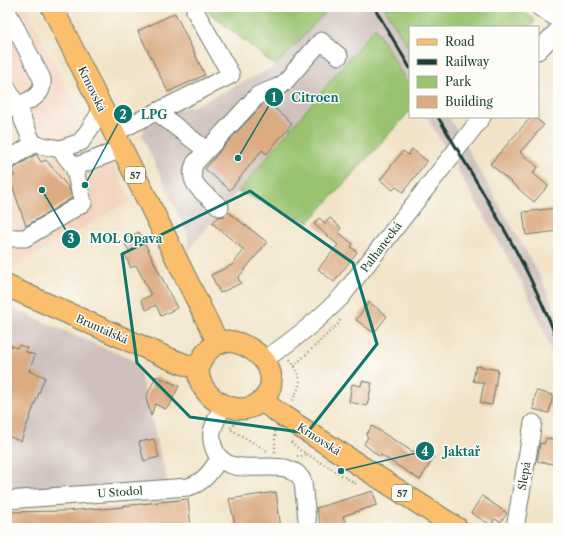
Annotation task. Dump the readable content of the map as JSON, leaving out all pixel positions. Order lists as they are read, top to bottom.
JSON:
{
  "streets": {
    "main road": ["Krnovská", "57", "Bruntálská"],
    "street": ["Palhanecká", "Slepá", "U Stodol"]
  },
  "crossings": [
    ["Krnovská", "Palhanecká"],
    ["Krnovská", "Bruntálská"],
    ["Palhanecká", "Bruntálská"]
  ],
  "places": [
    "Citroen",
    "LPG",
    "MOL Opava",
    "Jaktař"
  ],
  "legend": [
    "Road",
    "Railway",
    "Park",
    "Building"
  ]
}
